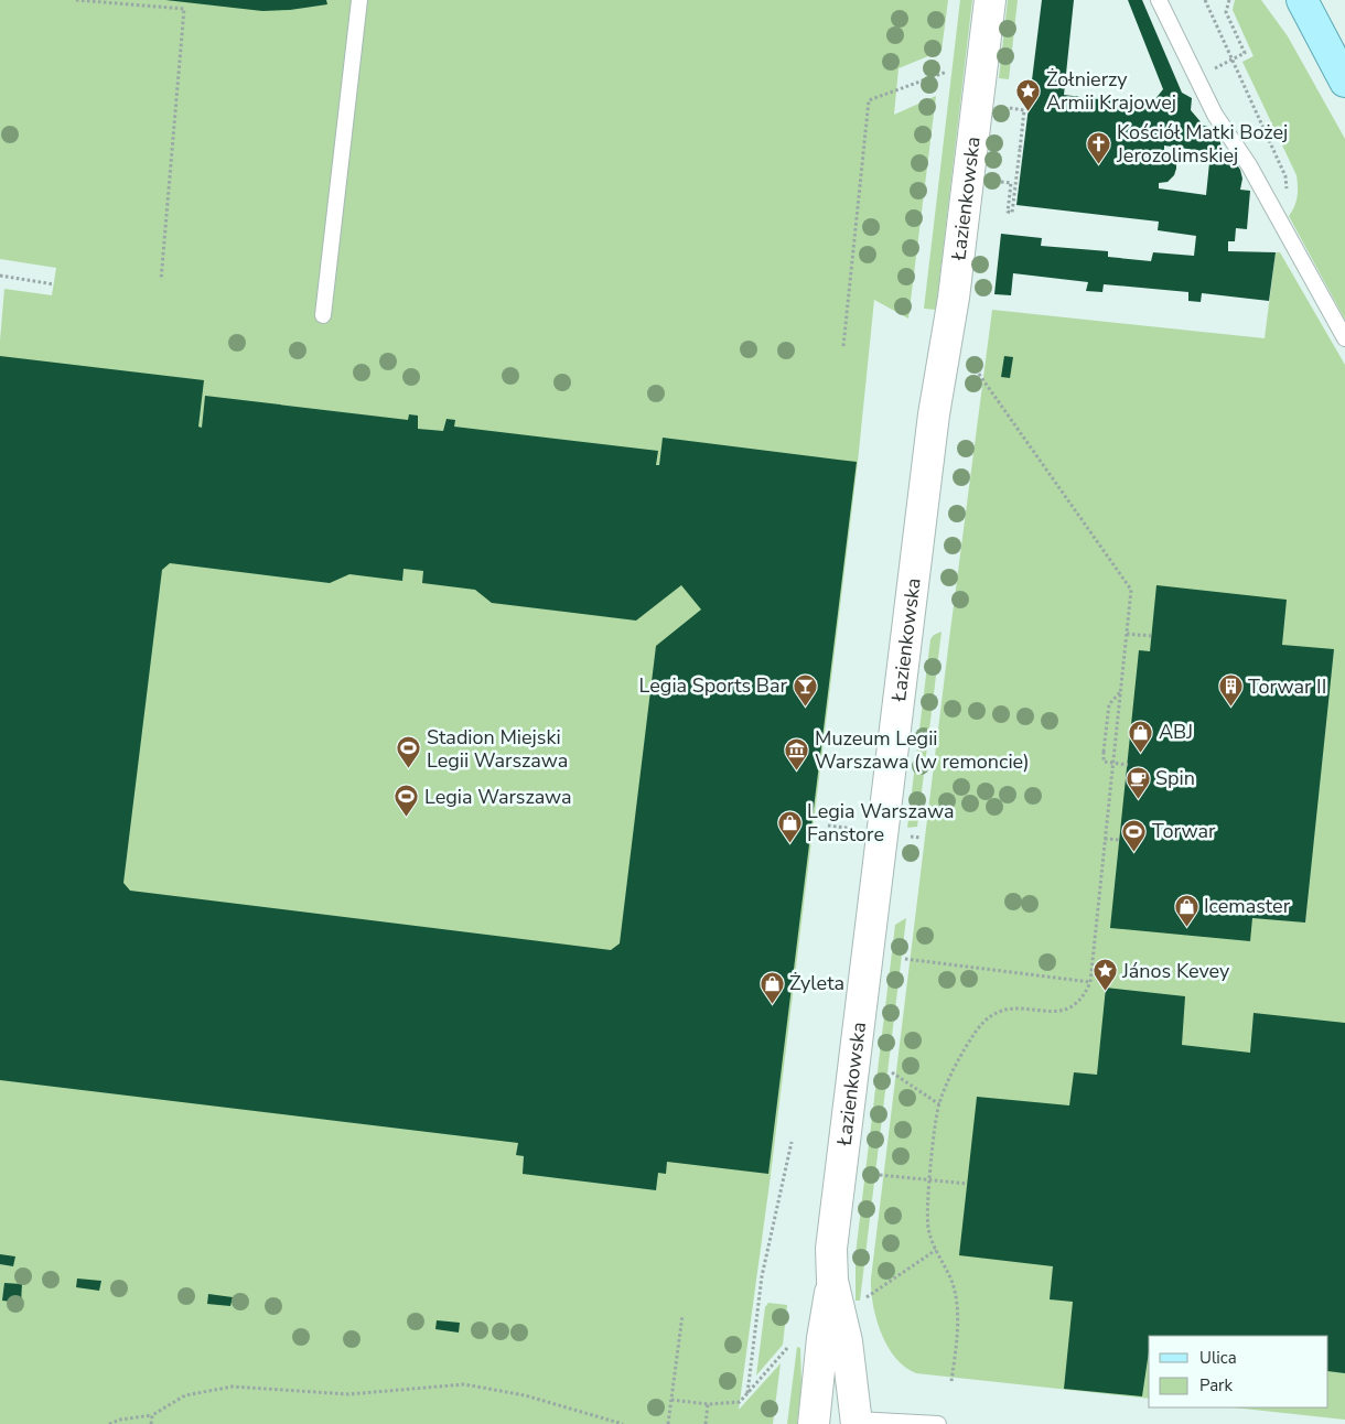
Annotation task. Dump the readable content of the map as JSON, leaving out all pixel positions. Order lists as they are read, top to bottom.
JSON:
{
  "streets": {
    "street": ["Łazienkowska"]
  },
  "places": {
    "place": ["Żołnierzy Armii Krajowej", "János Kevey"],
    "church": ["Kościół Matki Bożej Jerozolimskiej"],
    "bar": ["Legia Sports Bar"],
    "building": ["Torwar II"],
    "shop": [
      "ABJ",
      "Legia Warszawa Fanstore",
      "Icemaster",
      "Żyleta"
    ],
    "sports": ["Stadion Miejski Legii Warszawa", "Legia Warszawa", "Torwar"],
    "museum": ["Muzeum Legii Warszawa (w remoncie)"],
    "cafe": ["Spin"]
  },
  "legend": ["Ulica", "Park"]
}
